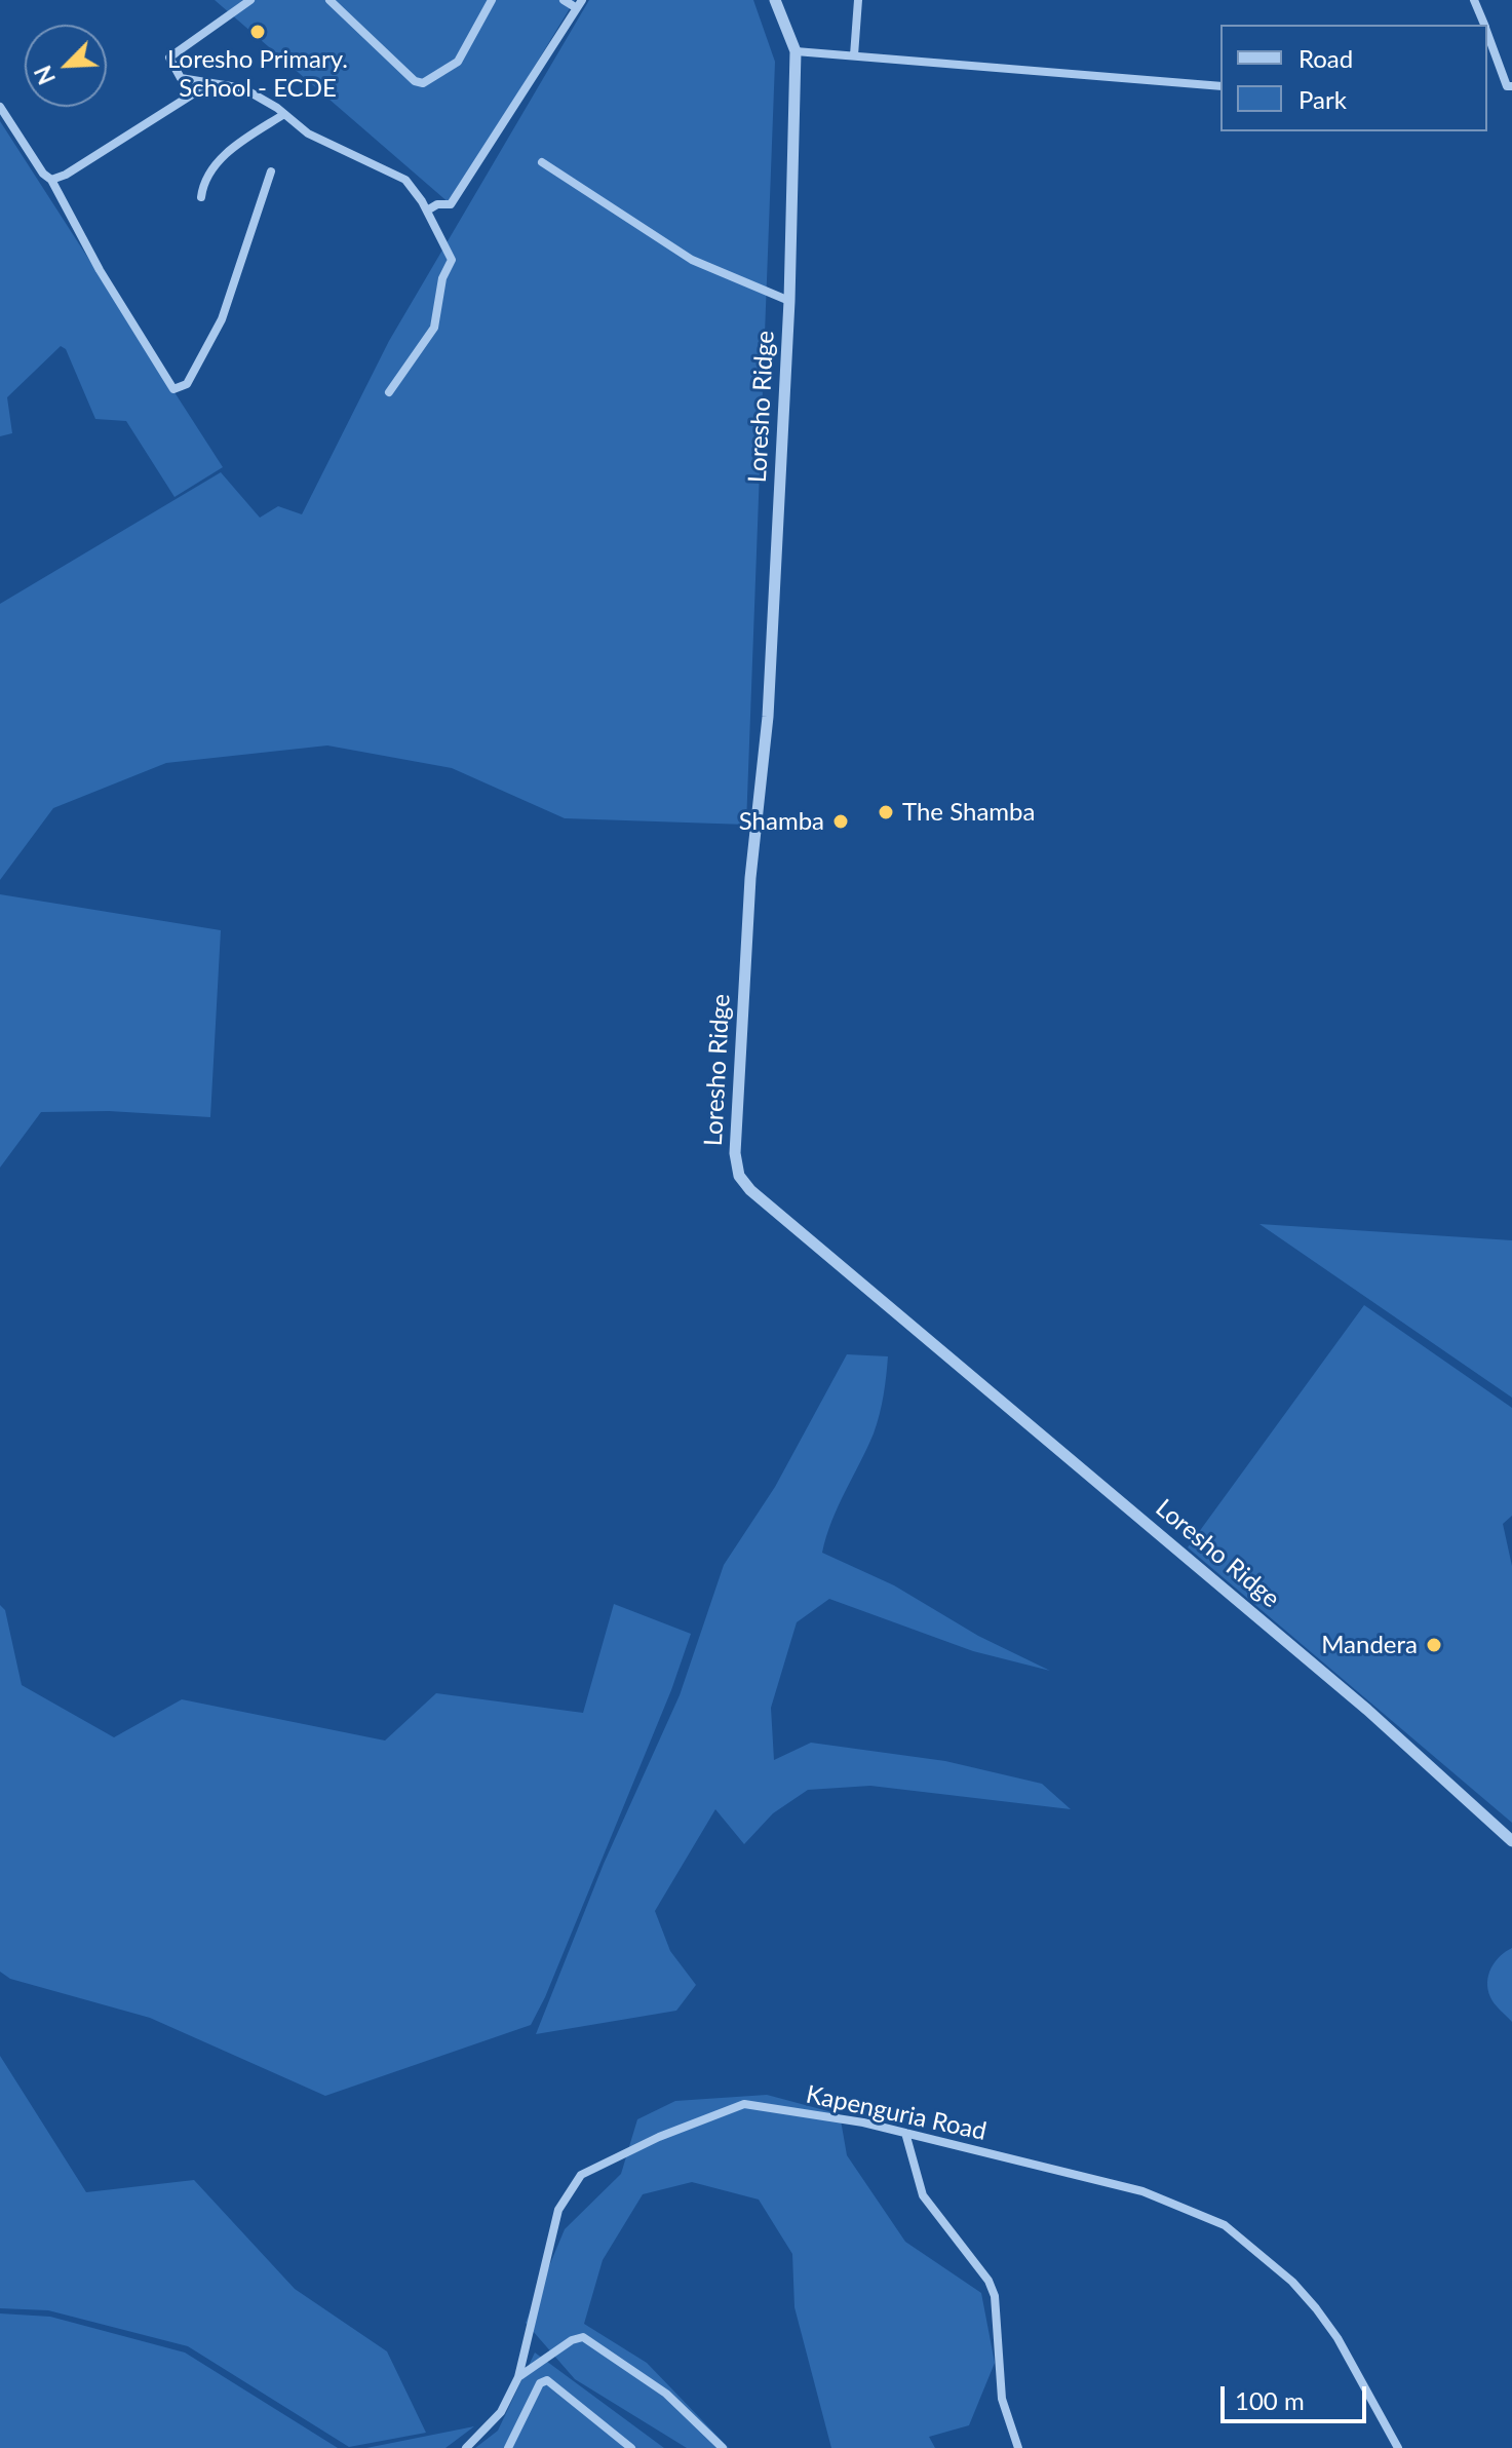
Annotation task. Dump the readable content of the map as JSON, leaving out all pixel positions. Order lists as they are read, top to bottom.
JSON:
{
  "streets": {
    "street": ["Loresho Ridge", "Kapenguria Road"]
  },
  "places": [
    "Loresho Primary. School - ECDE",
    "The Shamba",
    "Shamba",
    "Mandera"
  ],
  "legend": ["Road", "Park"],
  "scale_bar": "100 m",
  "north": "bottom left"
}
